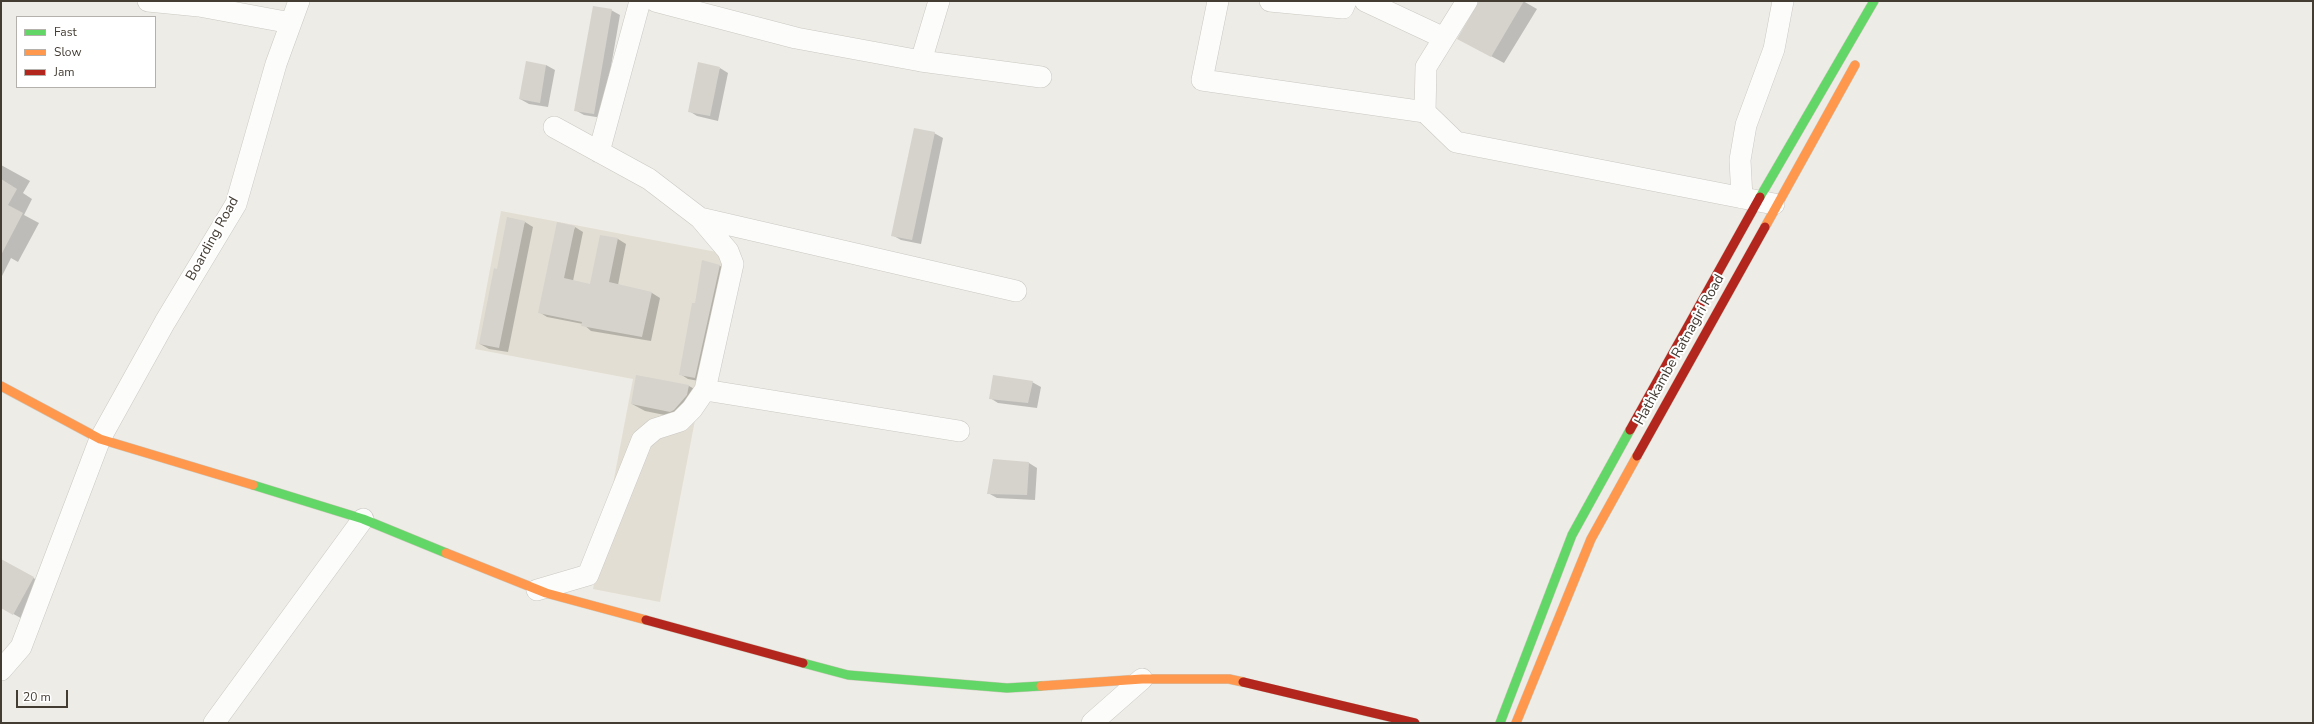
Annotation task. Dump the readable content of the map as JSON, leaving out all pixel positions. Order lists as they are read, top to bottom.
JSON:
{
  "streets": {
    "main road": ["Hathkambe Ratnagiri Road"],
    "street": ["Boarding Road"]
  },
  "legend": ["Fast", "Slow", "Jam"],
  "scale_bar": "20 m"
}
